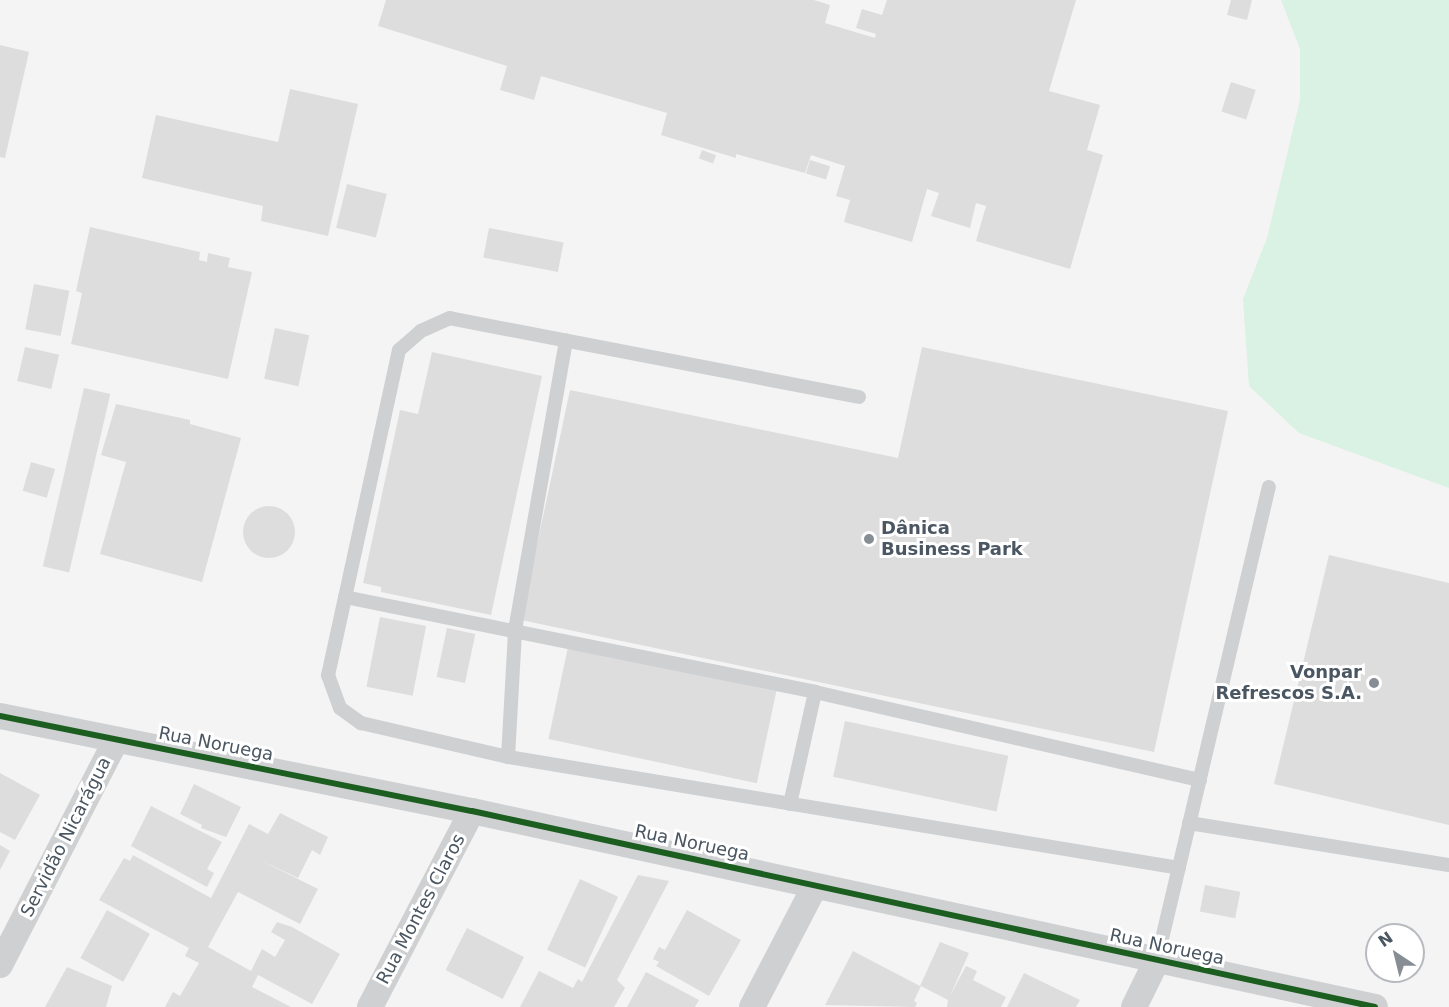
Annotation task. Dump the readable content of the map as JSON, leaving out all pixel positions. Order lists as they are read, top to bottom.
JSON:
{
  "streets": {
    "street": ["Rua Noruega", "Servidão Nicarágua", "Rua Montes Claros"]
  },
  "crossings": [
    ["Rua Noruega", "Servidão Nicarágua"],
    ["Rua Noruega", "Rua Montes Claros"]
  ],
  "places": ["Dânica Business Park", "Vonpar Refrescos S.A."],
  "north": "top left"
}
